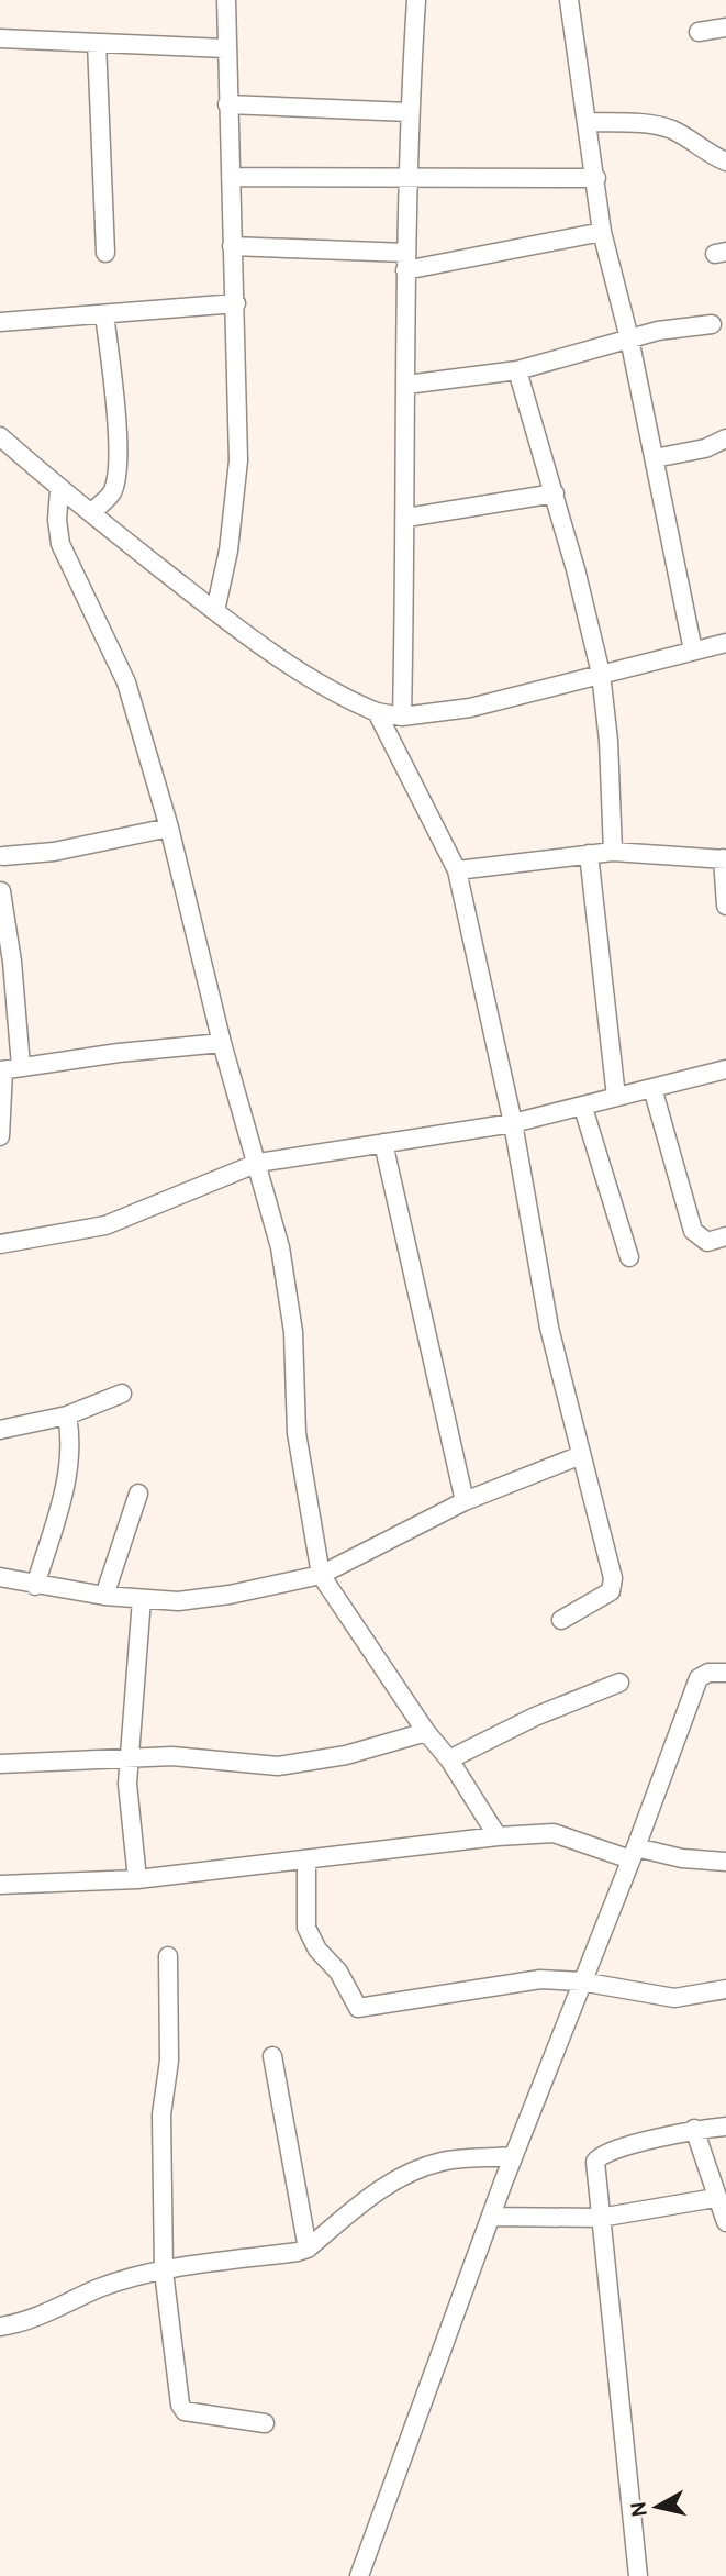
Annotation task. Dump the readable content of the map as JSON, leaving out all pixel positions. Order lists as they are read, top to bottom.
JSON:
{
  "north": "left"
}
